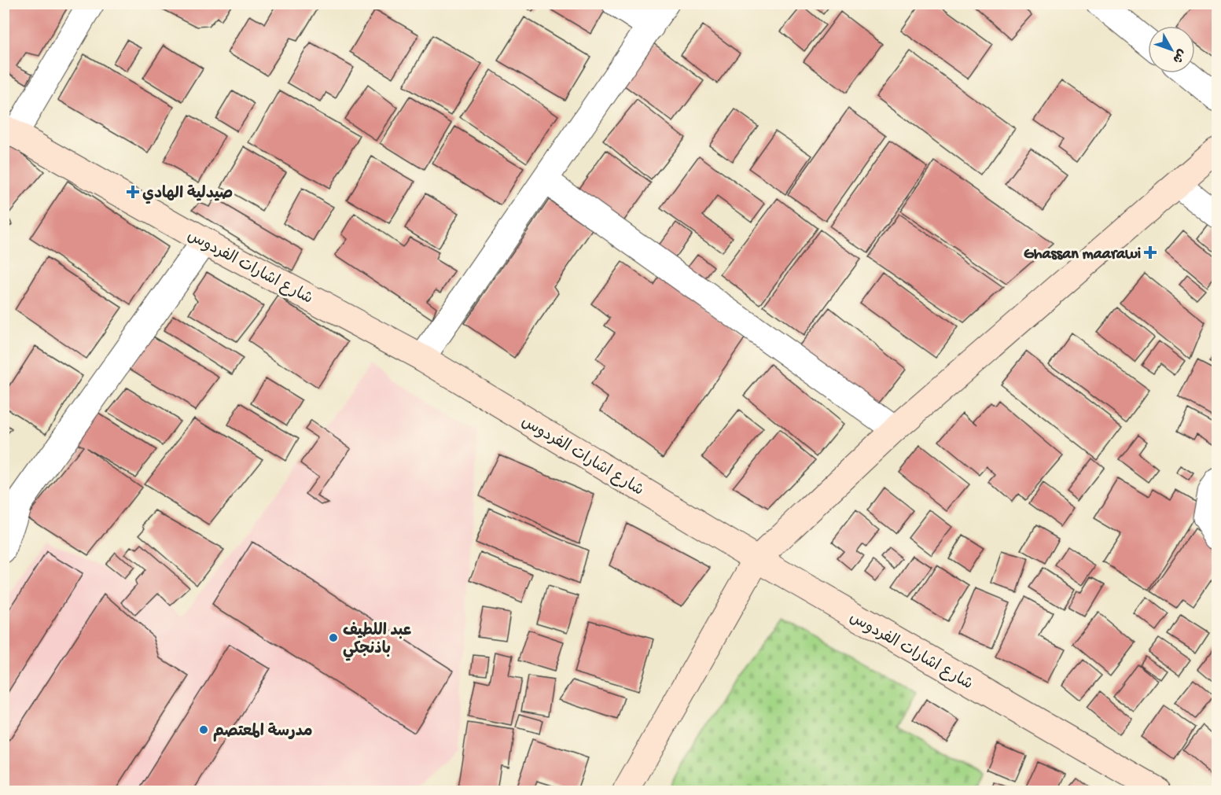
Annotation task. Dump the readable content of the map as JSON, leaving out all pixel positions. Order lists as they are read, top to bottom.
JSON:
{
  "streets": {
    "street": ["شارع اشارات الفردوس"]
  },
  "places": {
    "health": ["صيدلية الهادي", "Ghassan maarawi"],
    "other": ["عبد اللطيف باذنجكي", "مدرسة المعتصم"]
  },
  "north": "bottom right"
}
